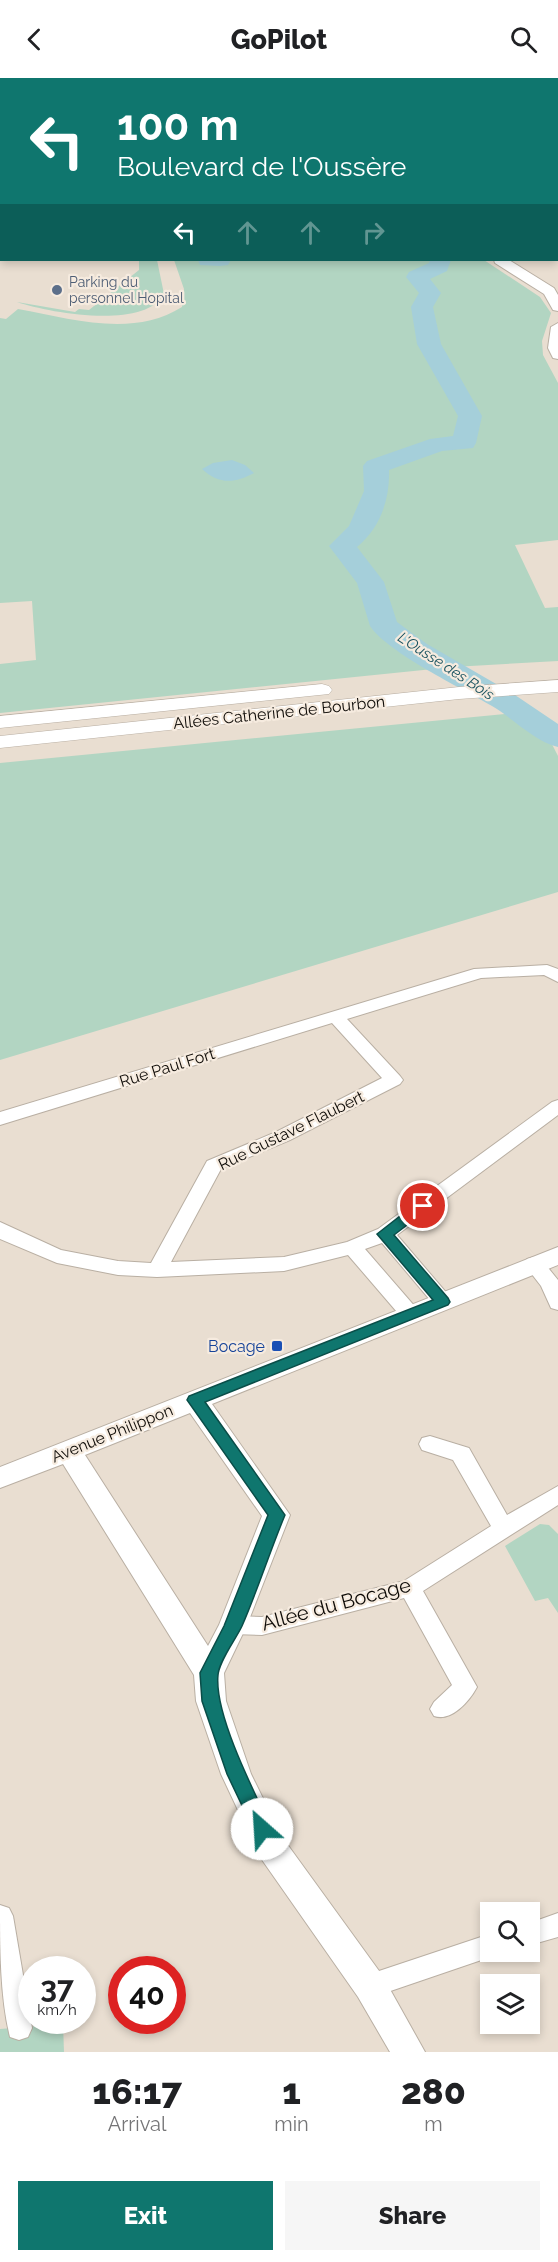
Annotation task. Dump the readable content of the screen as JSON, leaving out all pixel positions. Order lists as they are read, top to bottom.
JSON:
{
  "streets": {
    "main road": ["Allées Catherine de Bourbon"],
    "street": [
      "Rue Paul Fort",
      "Rue Gustave Flaubert",
      "Avenue Philippon",
      "Allée du Bocage"
    ]
  },
  "crossings": [
    ["Rue Paul Fort", "Rue Gustave Flaubert"]
  ],
  "water": ["L'Ousse des Bois"],
  "places": {
    "other": ["Parking du personnel Hopital"],
    "transit": ["Bocage"]
  },
  "page": {
    "header": "GoPilot",
    "turn": ["100 m", "Boulevard de l'Oussère"],
    "speed": "37 km/h",
    "limit": "40",
    "eta": [
      "16:17",
      "Arrival",
      "1",
      "min",
      "280",
      "m"
    ],
    "buttons": ["Exit", "Share"]
  }
}
